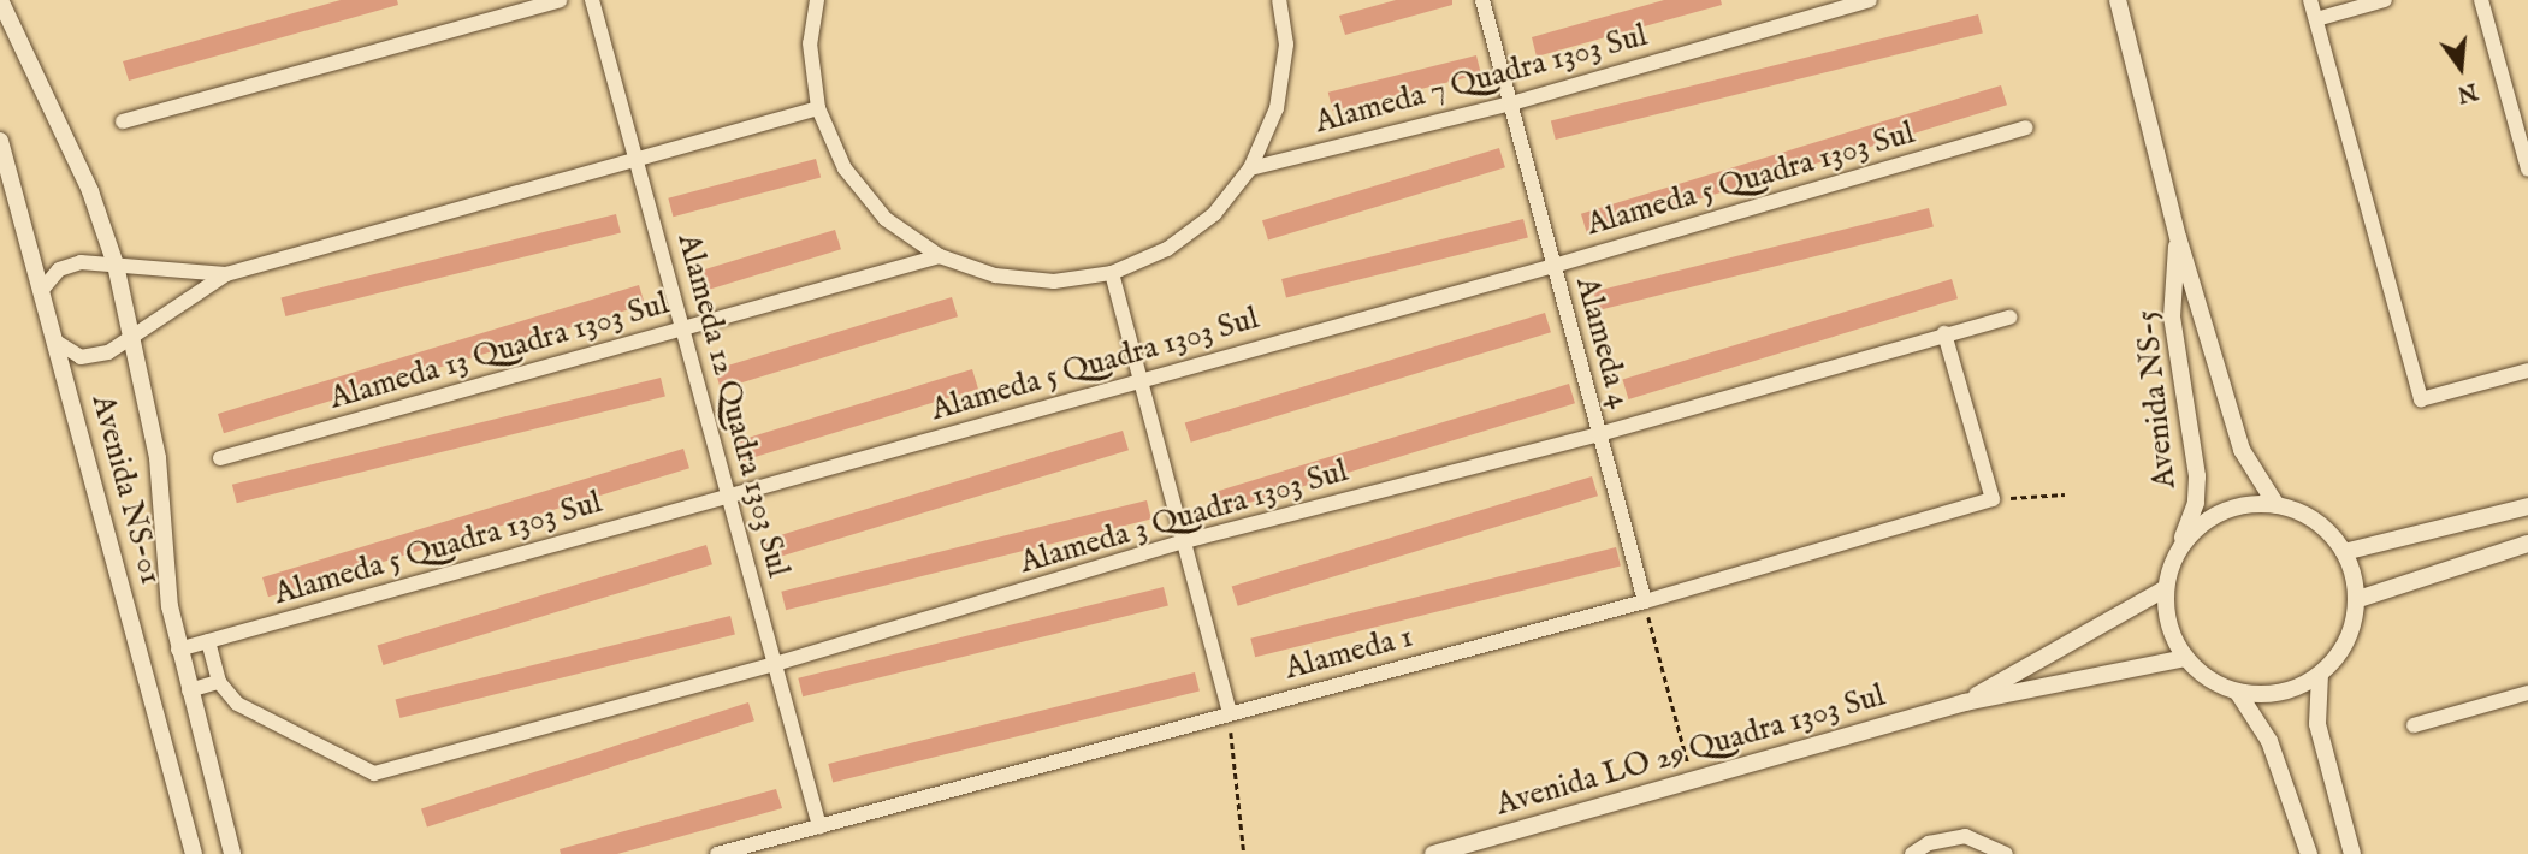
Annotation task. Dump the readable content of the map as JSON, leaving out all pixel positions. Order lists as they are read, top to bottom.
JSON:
{
  "streets": {
    "street": [
      "Alameda 7 Quadra 1303 Sul",
      "Alameda 5 Quadra 1303 Sul",
      "Alameda 4",
      "Alameda 13 Quadra 1303 Sul",
      "Avenida NS-5",
      "Alameda 12 Quadra 1303 Sul",
      "Avenida NS-01",
      "Alameda 3 Quadra 1303 Sul",
      "Alameda 1",
      "Avenida LO 29 Quadra 1303 Sul"
    ]
  },
  "crossings": [
    ["Alameda 7 Quadra 1303 Sul", "Alameda 4"],
    ["Alameda 5 Quadra 1303 Sul", "Alameda 4"],
    ["Alameda 5 Quadra 1303 Sul", "Alameda 12 Quadra 1303 Sul"],
    ["Alameda 4", "Alameda 3 Quadra 1303 Sul"],
    ["Alameda 4", "Alameda 1"],
    ["Alameda 13 Quadra 1303 Sul", "Alameda 12 Quadra 1303 Sul"],
    ["Alameda 12 Quadra 1303 Sul", "Alameda 3 Quadra 1303 Sul"],
    ["Alameda 12 Quadra 1303 Sul", "Alameda 1"]
  ],
  "north": "bottom"
}
